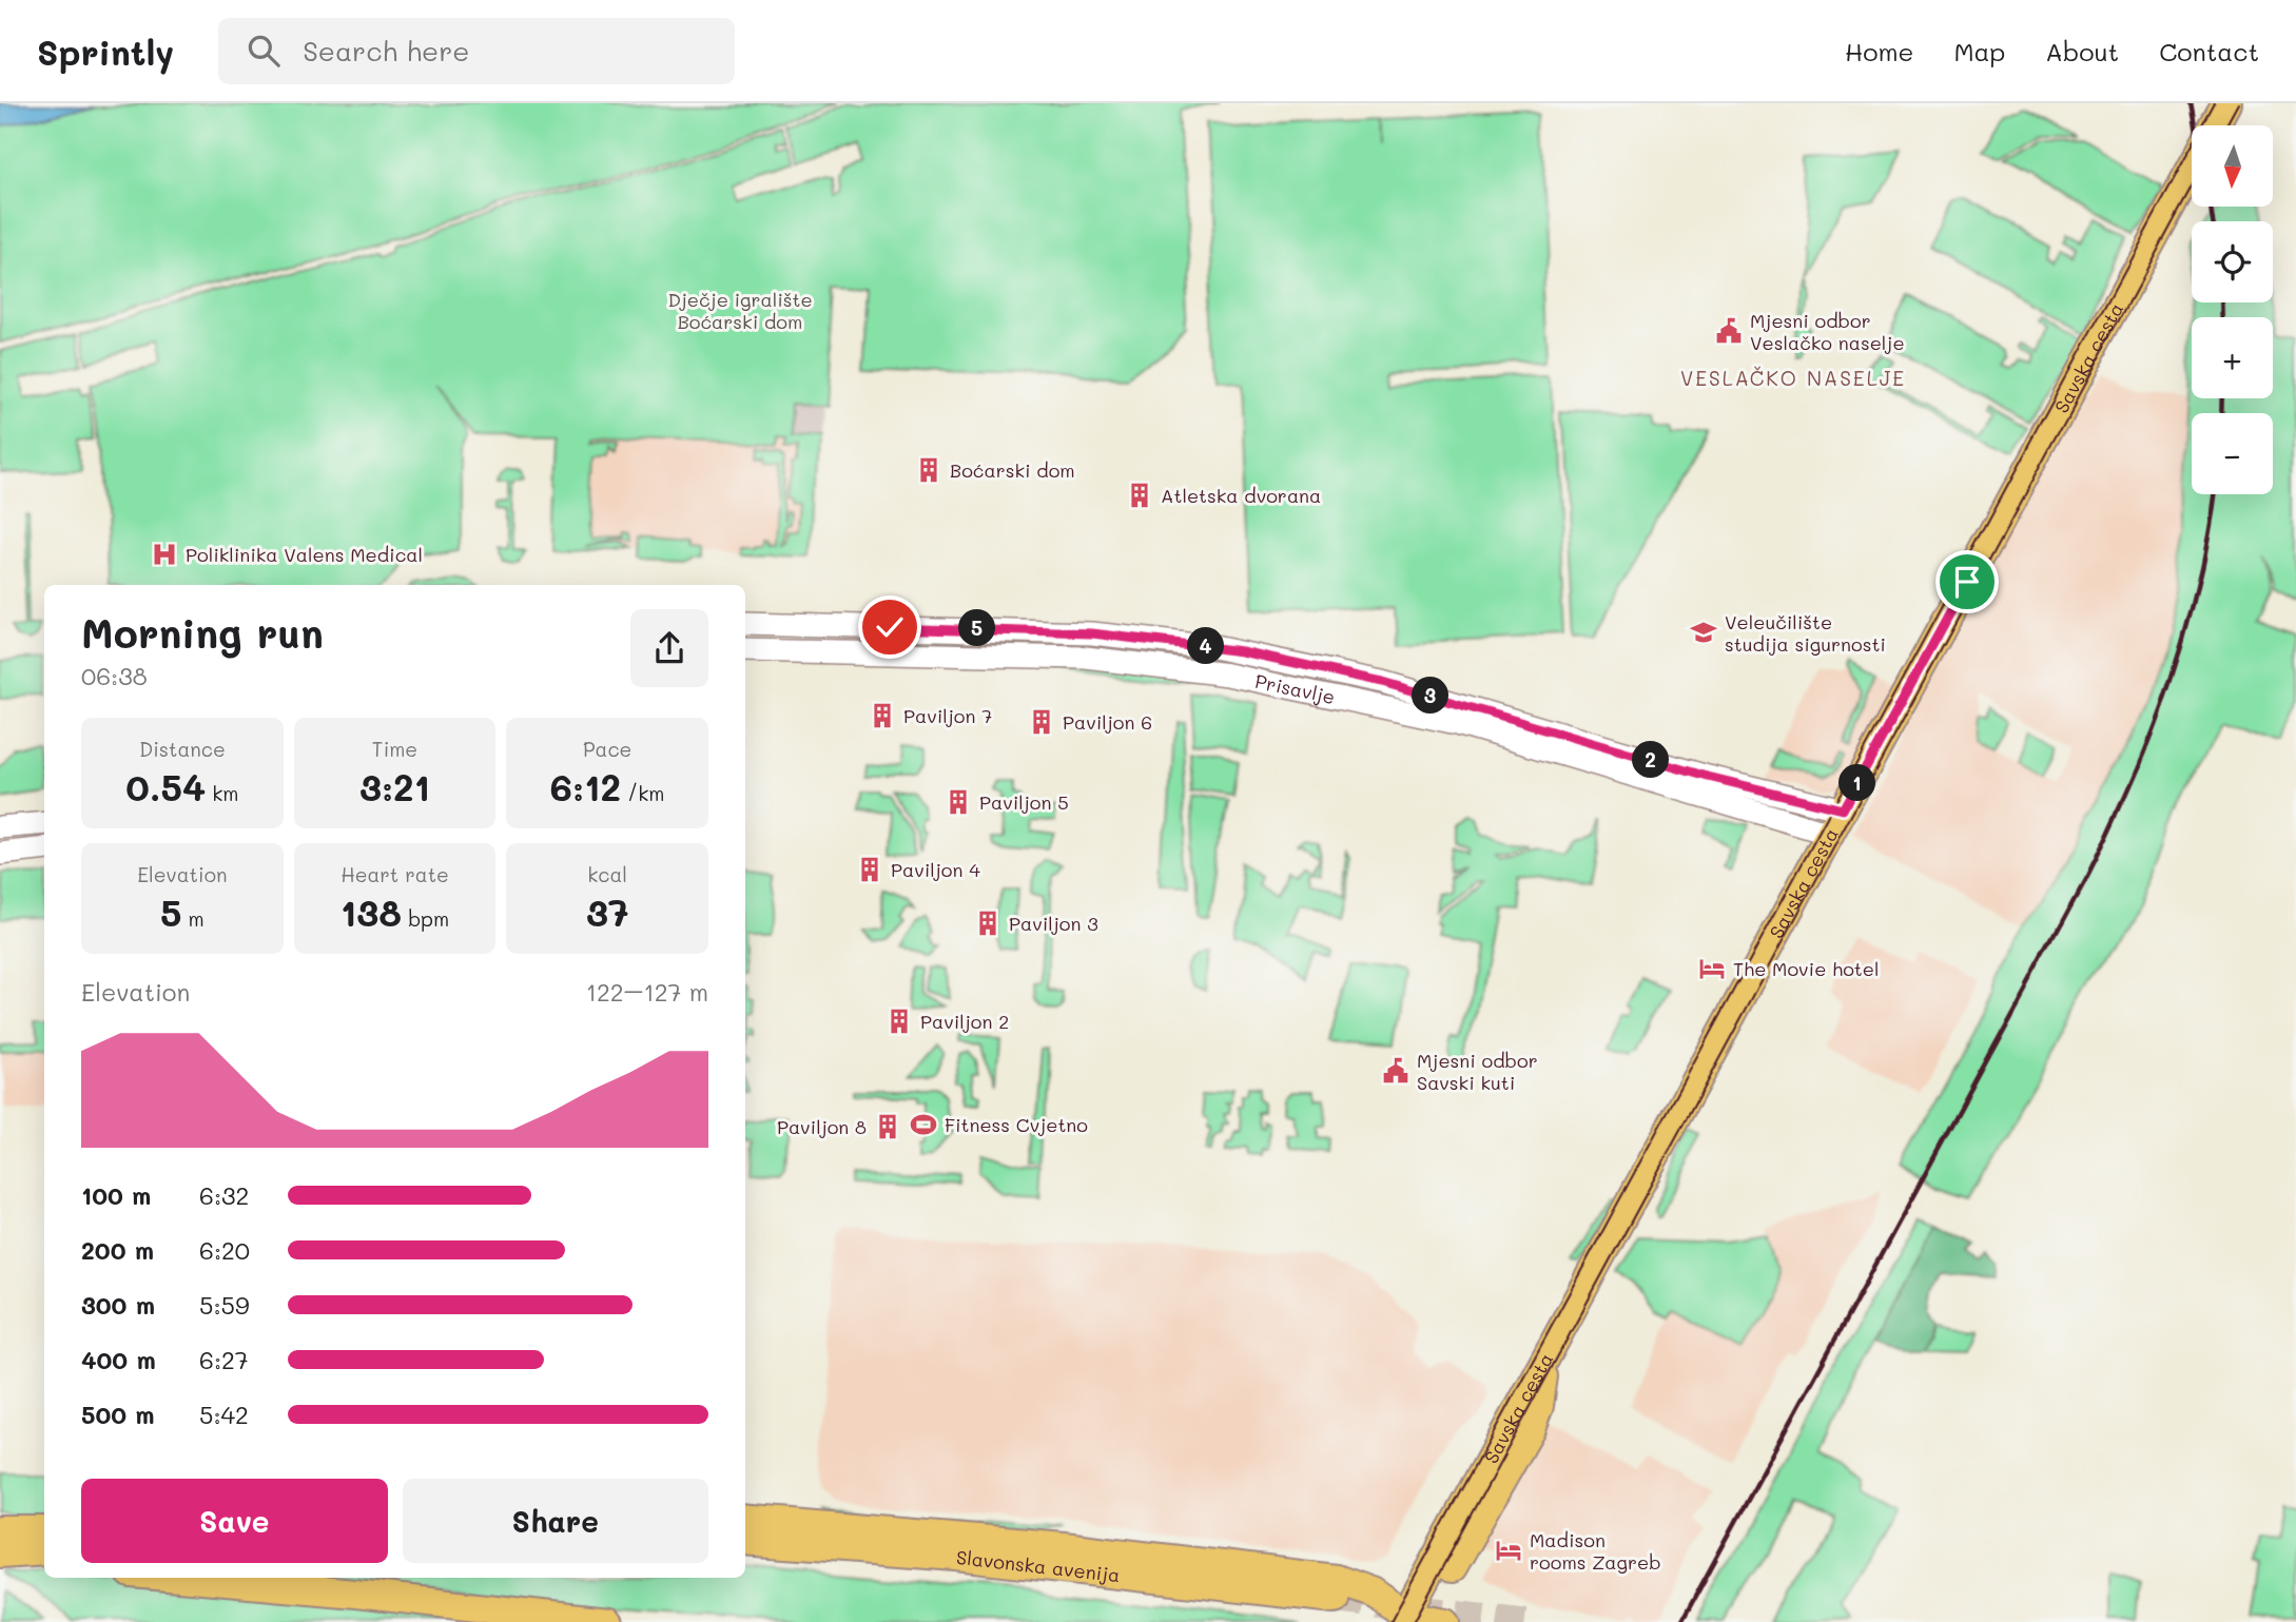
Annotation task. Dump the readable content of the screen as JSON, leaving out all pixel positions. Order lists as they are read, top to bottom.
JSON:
{
  "streets": {
    "main road": ["Savska cesta", "Slavonska avenija"],
    "street": ["Prisavlje"]
  },
  "crossings": [
    ["Savska cesta", "Prisavlje"]
  ],
  "districts": ["VESLAČKO NASELJE"],
  "parks": ["Dječje igralište Boćarski dom"],
  "places": {
    "public building": ["Mjesni odbor Veslačko naselje", "Mjesni odbor Savski kuti"],
    "building": [
      "Boćarski dom",
      "Atletska dvorana",
      "Paviljon 7",
      "Paviljon 6",
      "Paviljon 5",
      "Paviljon 4",
      "Paviljon 3",
      "Paviljon 2",
      "Paviljon 8"
    ],
    "hospital": ["Poliklinika Valens Medical"],
    "school or university": ["Veleučilište studija sigurnosti"],
    "hotel": ["The Movie hotel", "Madison rooms Zagreb"],
    "sports": ["Fitness Cvjetno"]
  },
  "north": "bottom",
  "page": {
    "header": "Sprintly",
    "search": "Search here",
    "nav": [
      "Home",
      "Map",
      "About",
      "Contact"
    ],
    "map_buttons": ["+", "−"],
    "heading": ["Morning run", "06:38"],
    "pins": [
      "5",
      "4",
      "3",
      "2",
      "1"
    ],
    "stats": [
      ["Distance", "0.54 km"],
      ["Time", "3:21"],
      ["Pace", "6:12 /km"],
      ["Elevation", "5 m"],
      ["Heart rate", "138 bpm"],
      ["kcal", "37"]
    ],
    "chart": ["Elevation", "122–127 m"],
    "list": [
      {
        "name": "100 m",
        "note": "6:32"
      },
      {
        "name": "200 m",
        "note": "6:20"
      },
      {
        "name": "300 m",
        "note": "5:59"
      },
      {
        "name": "400 m",
        "note": "6:27"
      },
      {
        "name": "500 m",
        "note": "5:42"
      }
    ],
    "buttons": ["Save", "Share"]
  }
}
